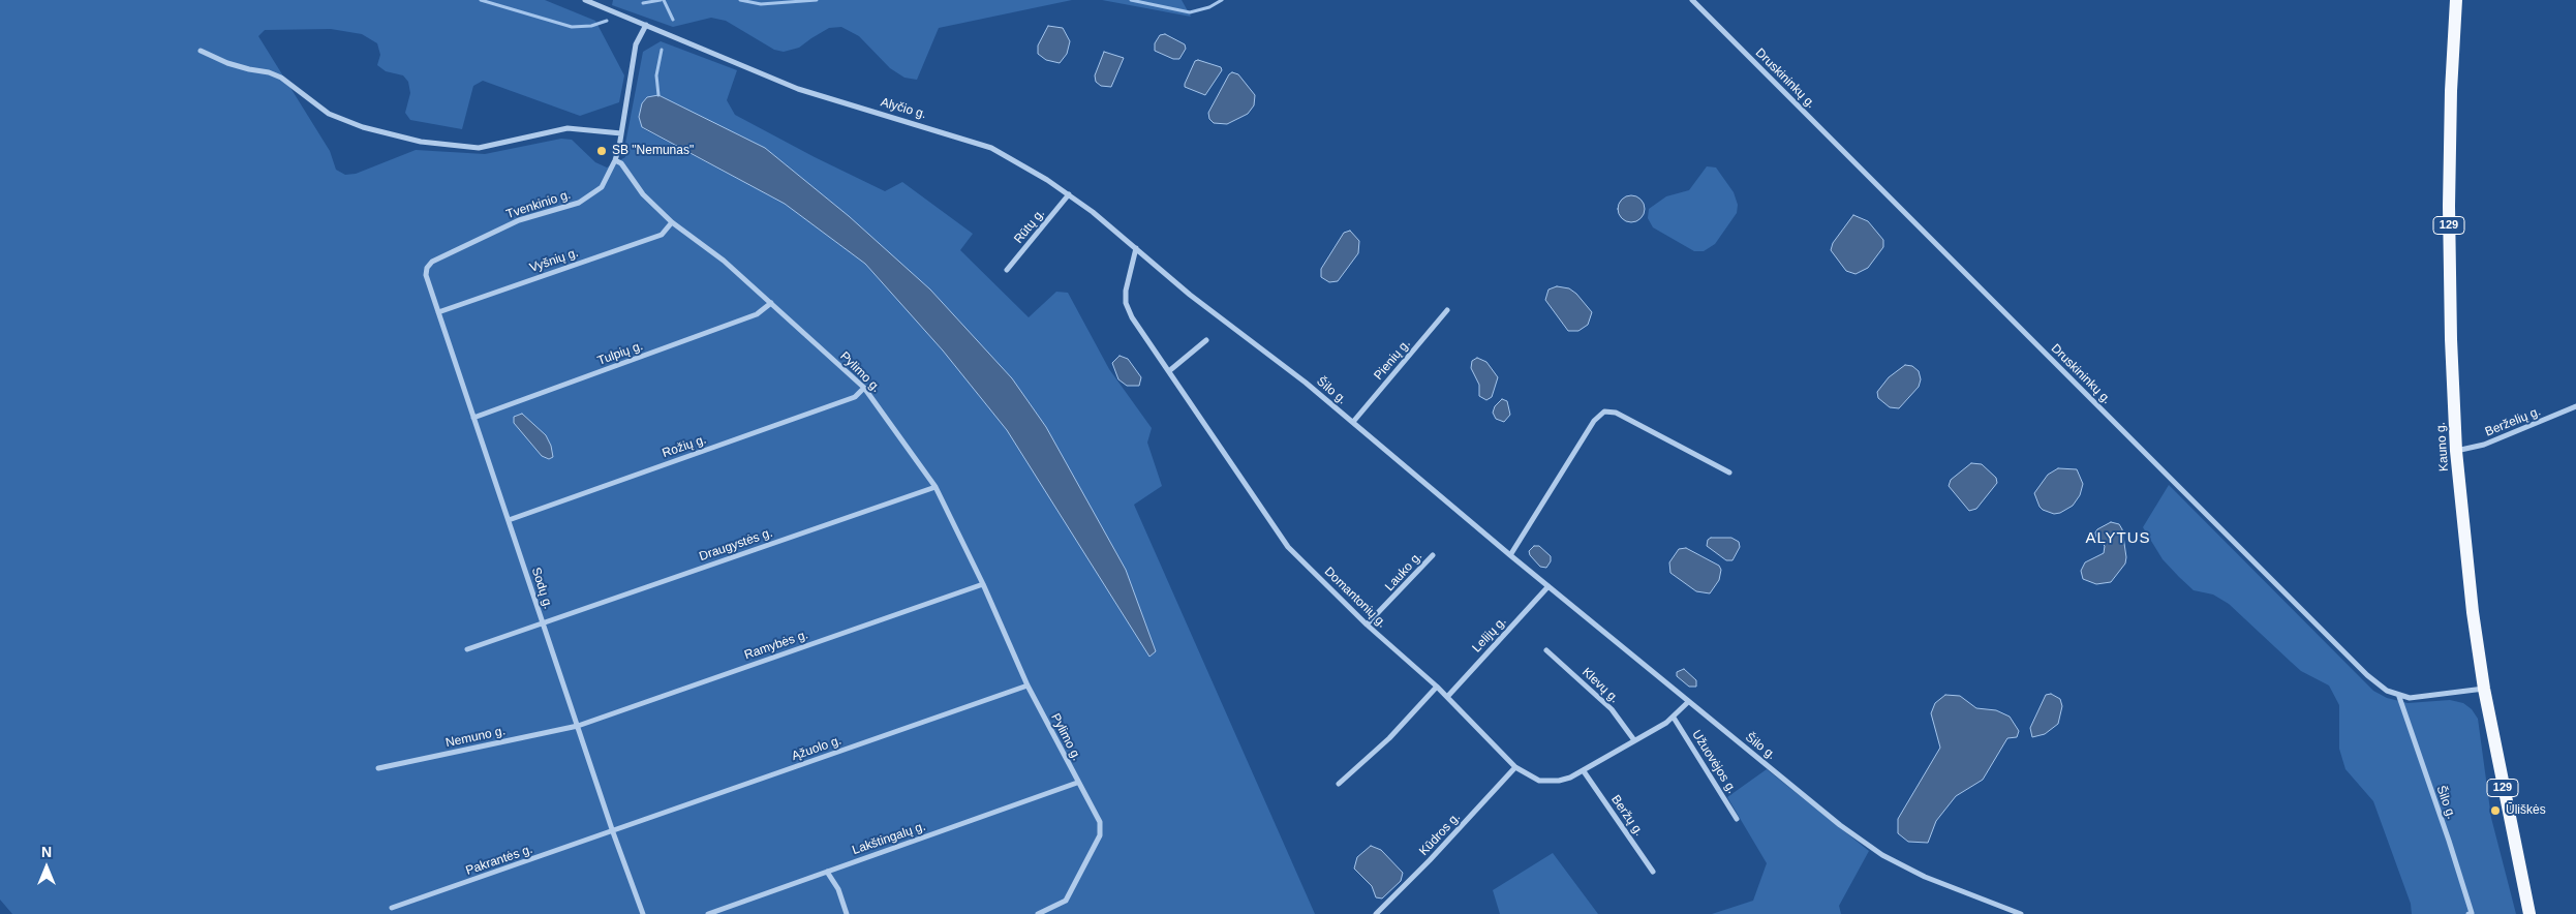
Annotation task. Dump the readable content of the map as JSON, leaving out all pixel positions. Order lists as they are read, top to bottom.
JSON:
{
  "streets": {
    "main road": ["129", "Kauno g."],
    "street": [
      "Druskininkų g.",
      "Alyčio g.",
      "Tvenkinio g.",
      "Rūtų g.",
      "Vyšnių g.",
      "Tulpių g.",
      "Pienių g.",
      "Pylimo g.",
      "Šilo g.",
      "Berželių g.",
      "Rožių g.",
      "Draugystės g.",
      "Lauko g.",
      "Sodų g.",
      "Domantonių g.",
      "Lelijų g.",
      "Ramybės g.",
      "Klevų g.",
      "Nemuno g.",
      "Ąžuolo g.",
      "Užuovėjos g.",
      "Beržų g.",
      "Kūdros g.",
      "Lakštingalų g.",
      "Pakrantės g."
    ]
  },
  "crossings": [
    ["Druskininkų g.", "Šilo g."],
    ["Alyčio g.", "Rūtų g."],
    ["Alyčio g.", "Šilo g."],
    ["Alyčio g.", "Domantonių g."],
    ["Tvenkinio g.", "Pylimo g."],
    ["Tvenkinio g.", "Sodų g."],
    ["Vyšnių g.", "Pylimo g."],
    ["Vyšnių g.", "Sodų g."],
    ["Tulpių g.", "Pylimo g."],
    ["Tulpių g.", "Sodų g."],
    ["Pienių g.", "Šilo g."],
    ["Pylimo g.", "Rožių g."],
    ["Pylimo g.", "Draugystės g."],
    ["Pylimo g.", "Ramybės g."],
    ["Pylimo g.", "Ąžuolo g."],
    ["Pylimo g.", "Lakštingalų g."],
    ["Šilo g.", "Domantonių g."],
    ["Šilo g.", "Lelijų g."],
    ["Berželių g.", "Kauno g."],
    ["Rožių g.", "Sodų g."],
    ["Draugystės g.", "Sodų g."],
    ["Lauko g.", "Domantonių g."],
    ["Sodų g.", "Ramybės g."],
    ["Sodų g.", "Nemuno g."],
    ["Sodų g.", "Ąžuolo g."],
    ["Sodų g.", "Pakrantės g."],
    ["Domantonių g.", "Lelijų g."],
    ["Domantonių g.", "Klevų g."],
    ["Domantonių g.", "Užuovėjos g."],
    ["Domantonių g.", "Beržų g."],
    ["Domantonių g.", "Kūdros g."],
    ["Ramybės g.", "Nemuno g."],
    ["Ąžuolo g.", "Pakrantės g."]
  ],
  "districts": ["ALYTUS"],
  "places": ["SB \"Nemunas\"", "Ūliškės"],
  "north": "top"
}
